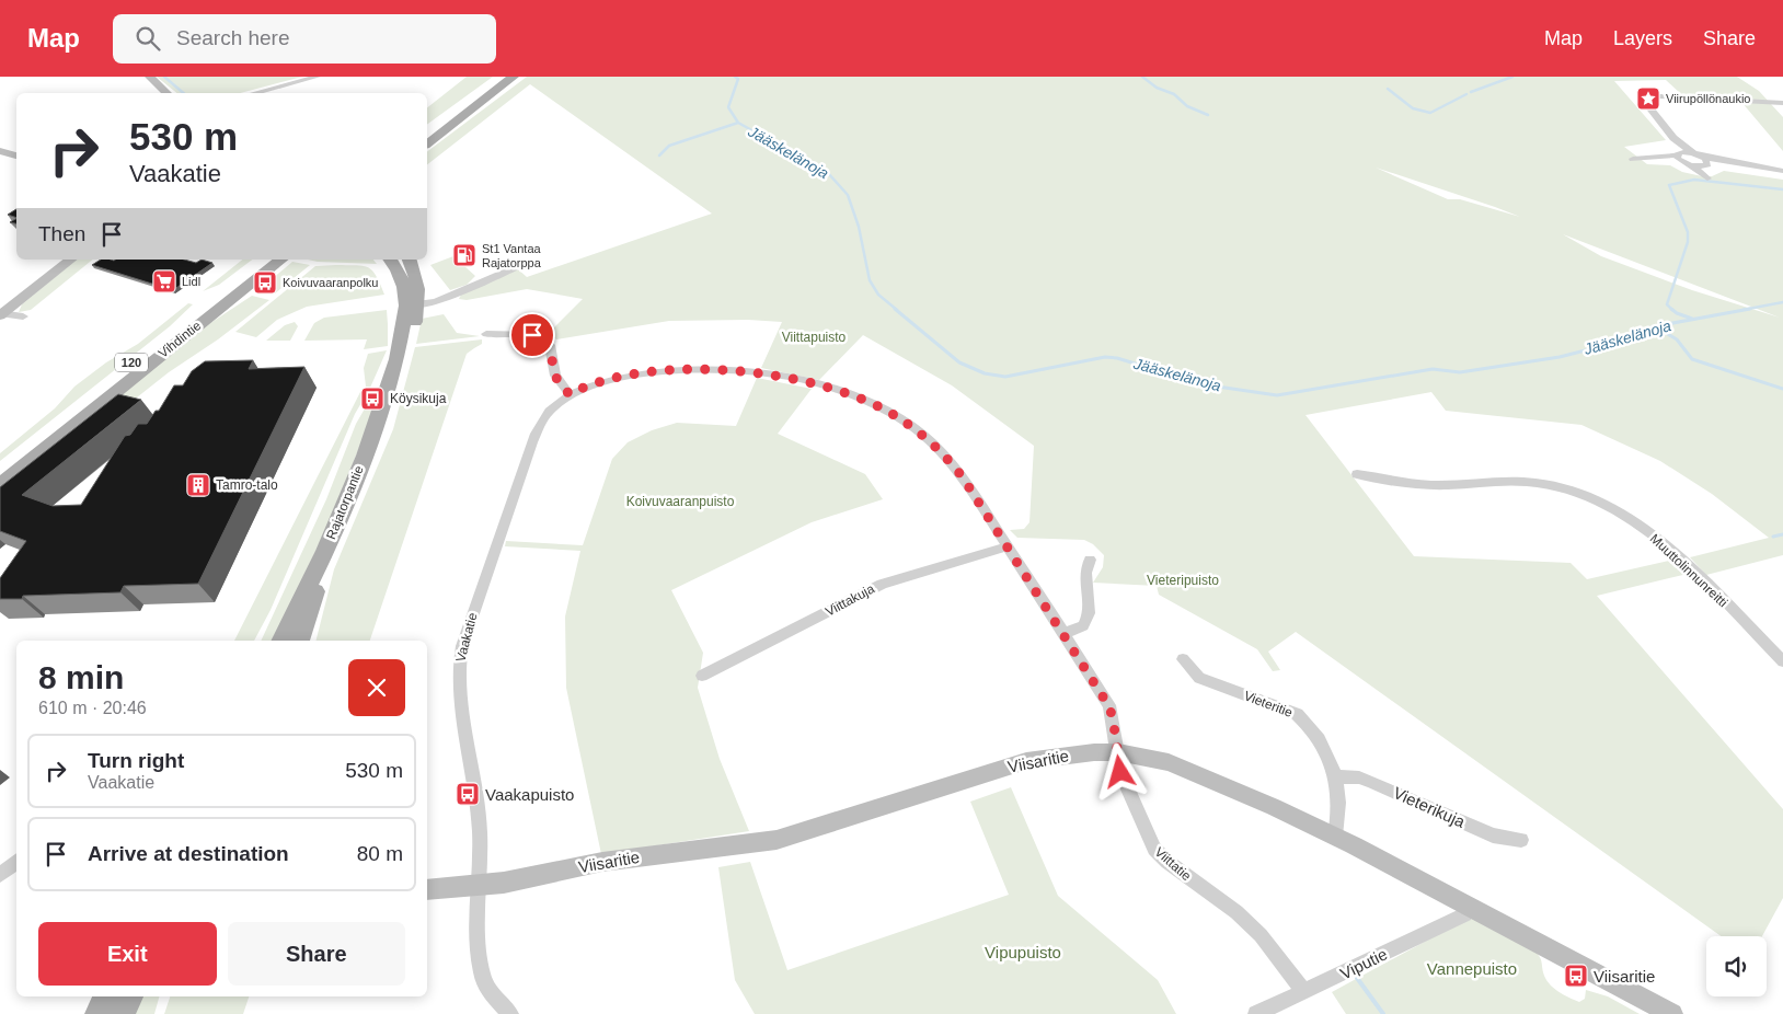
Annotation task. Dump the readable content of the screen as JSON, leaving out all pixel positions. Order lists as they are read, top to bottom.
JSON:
{
  "streets": {
    "main road": ["Vihdintie", "120", "Rajatorpantie"],
    "street": [
      "Muuttolinnunreitti",
      "Viittakuja",
      "Vaakatie",
      "Vieteritie",
      "Viisaritie",
      "Vieterikuja",
      "Viittatie",
      "Viputie"
    ]
  },
  "crossings": [
    ["Viittakuja", "Viittatie"],
    ["Vaakatie", "Viisaritie"],
    ["Vaakatie", "Viittatie"],
    ["Vieteritie", "Viisaritie"],
    ["Vieteritie", "Vieterikuja"],
    ["Viisaritie", "Viittatie"],
    ["Viisaritie", "Viputie"],
    ["Viittatie", "Viputie"]
  ],
  "water": ["Jääskelänoja"],
  "parks": [
    "Viittapuisto",
    "Koivuvaaranpuisto",
    "Vieteripuisto",
    "Vipupuisto",
    "Vannepuisto"
  ],
  "places": {
    "place": ["Viirupöllönaukio"],
    "fuel station": ["St1 Vantaa Rajatorppa"],
    "supermarket": ["Lidl"],
    "bus stop": [
      "Koivuvaaranpolku",
      "Köysikuja",
      "Vaakapuisto",
      "Viisaritie"
    ],
    "building": ["Tamro-talo"]
  },
  "page": {
    "header": "Map",
    "search": "Search here",
    "nav": ["Map", "Layers", "Share"],
    "turn": ["530 m", "Vaakatie"],
    "then": "Then",
    "heading": ["8 min", "610 m · 20:46"],
    "list": [
      {
        "name": "Turn right",
        "note": "Vaakatie",
        "value": "530 m"
      },
      {
        "name": "Arrive at destination",
        "value": "80 m"
      }
    ],
    "buttons": ["Exit", "Share"]
  }
}
